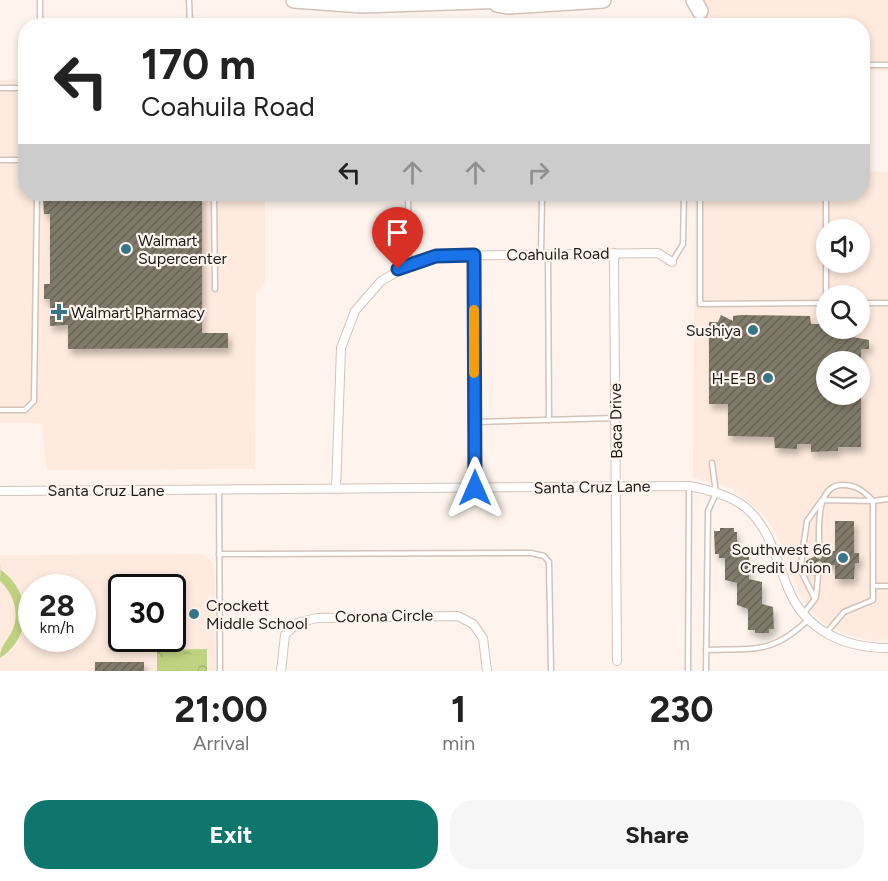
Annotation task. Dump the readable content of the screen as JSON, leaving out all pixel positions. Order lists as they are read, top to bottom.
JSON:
{
  "streets": {
    "street": [
      "Coahuila Road",
      "Baca Drive",
      "Santa Cruz Lane",
      "Corona Circle"
    ]
  },
  "crossings": [
    ["Coahuila Road", "Baca Drive"],
    ["Coahuila Road", "Santa Cruz Lane"],
    ["Baca Drive", "Santa Cruz Lane"]
  ],
  "places": {
    "other": [
      "Walmart Supercenter",
      "Sushiya",
      "H-E-B",
      "Southwest 66 Credit Union",
      "Crockett Middle School"
    ],
    "health": ["Walmart Pharmacy"]
  },
  "page": {
    "turn": ["170 m", "Coahuila Road"],
    "speed": "28 km/h",
    "limit": "30",
    "eta": [
      "21:00",
      "Arrival",
      "1",
      "min",
      "230",
      "m"
    ],
    "buttons": ["Exit", "Share"]
  }
}
